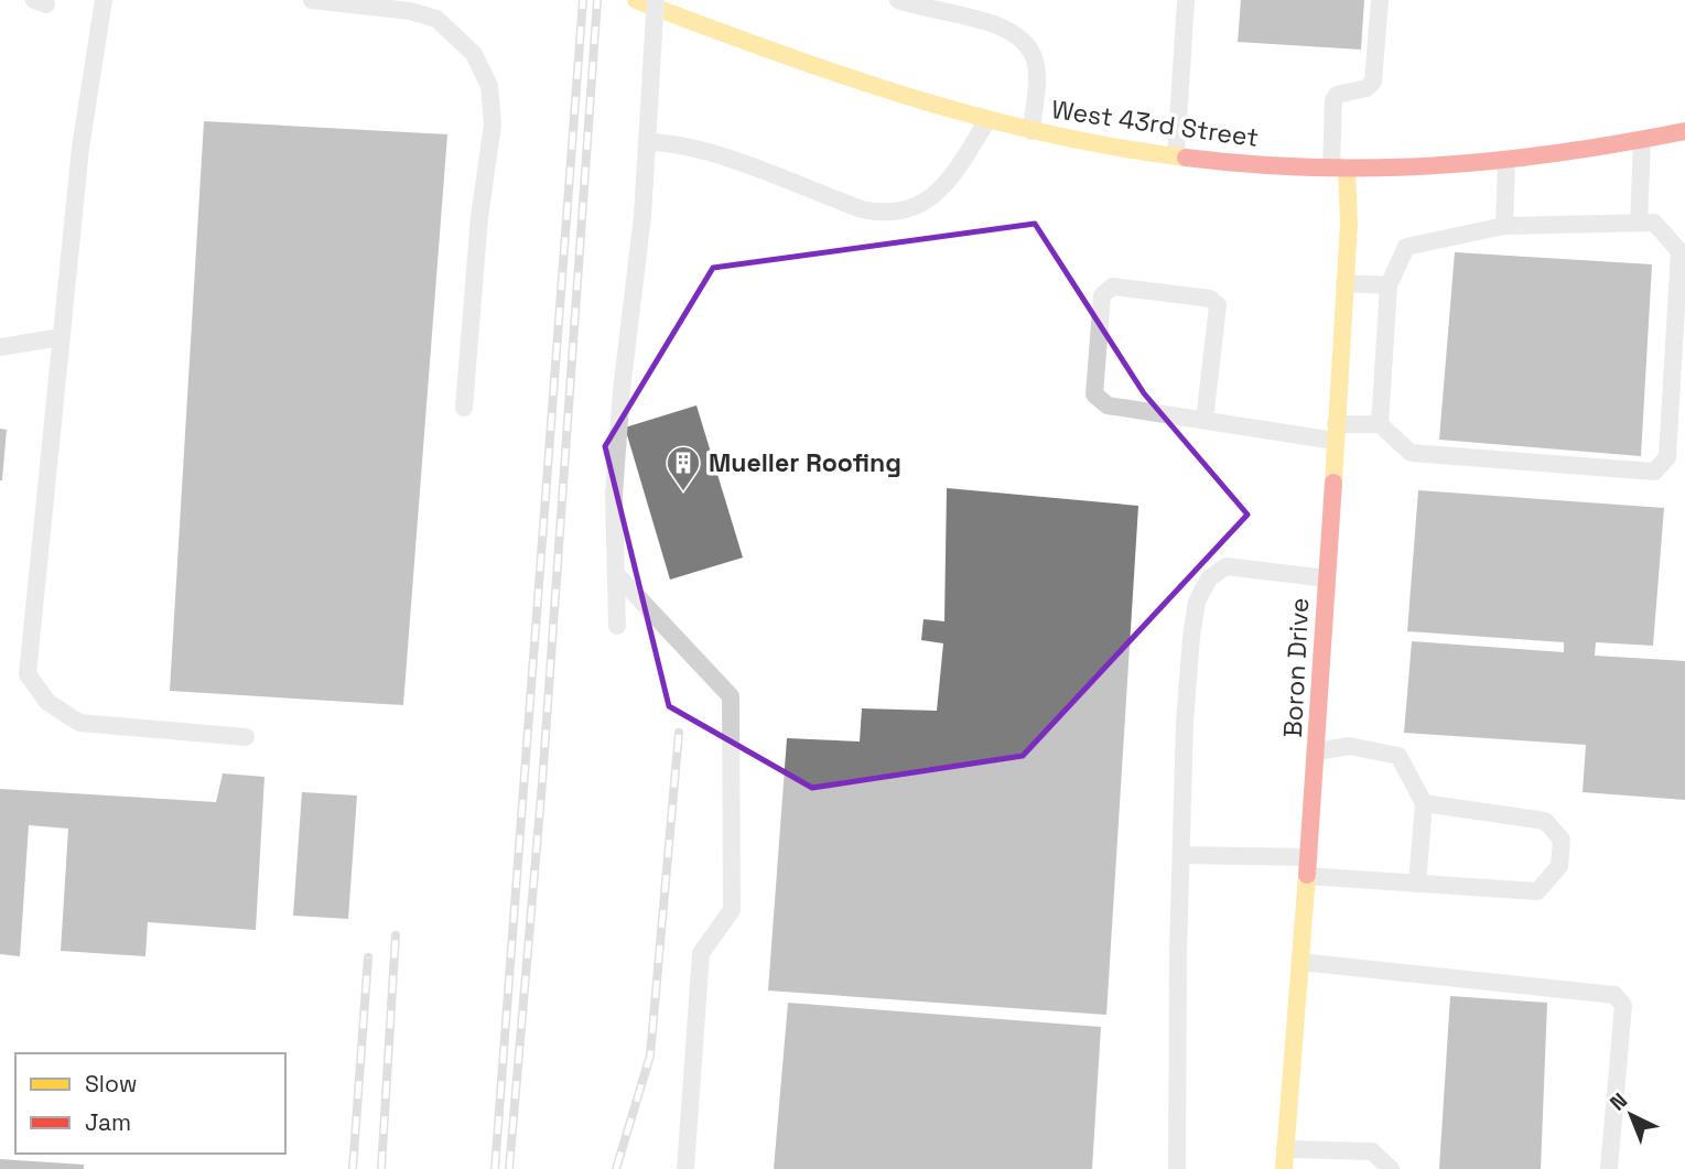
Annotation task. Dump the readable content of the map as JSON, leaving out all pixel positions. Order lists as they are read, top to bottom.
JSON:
{
  "streets": {
    "street": ["West 43rd Street", "Boron Drive"]
  },
  "crossings": [
    ["West 43rd Street", "Boron Drive"]
  ],
  "places": {
    "building": ["Mueller Roofing"]
  },
  "legend": ["Slow", "Jam"],
  "north": "top left"
}
